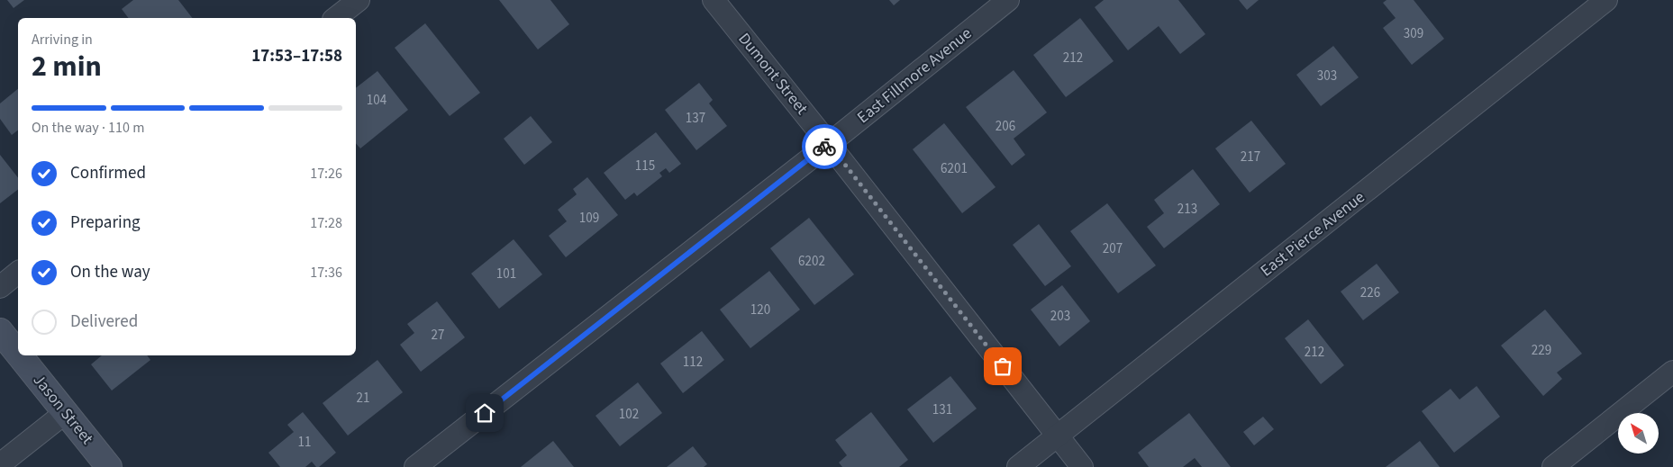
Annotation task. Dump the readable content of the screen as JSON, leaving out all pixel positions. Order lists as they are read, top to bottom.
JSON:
{
  "streets": {
    "street": [
      "Dumont Street",
      "East Fillmore Avenue",
      "East Pierce Avenue",
      "Jason Street"
    ]
  },
  "crossings": [
    ["Dumont Street", "East Fillmore Avenue"],
    ["Dumont Street", "East Pierce Avenue"]
  ],
  "house_numbers": [
    "309",
    "212",
    "303",
    "104",
    "137",
    "206",
    "217",
    "115",
    "6201",
    "213",
    "109",
    "207",
    "6202",
    "101",
    "226",
    "120",
    "203",
    "27",
    "229",
    "212",
    "112",
    "21",
    "131",
    "102",
    "11"
  ],
  "north": "top left",
  "page": {
    "heading": ["2 min", "Arriving in", "17:53–17:58"],
    "bar": "On the way · 110 m",
    "list": [
      ["Confirmed", "17:26"],
      ["Preparing", "17:28"],
      ["On the way", "17:36"],
      "Delivered"
    ]
  }
}
